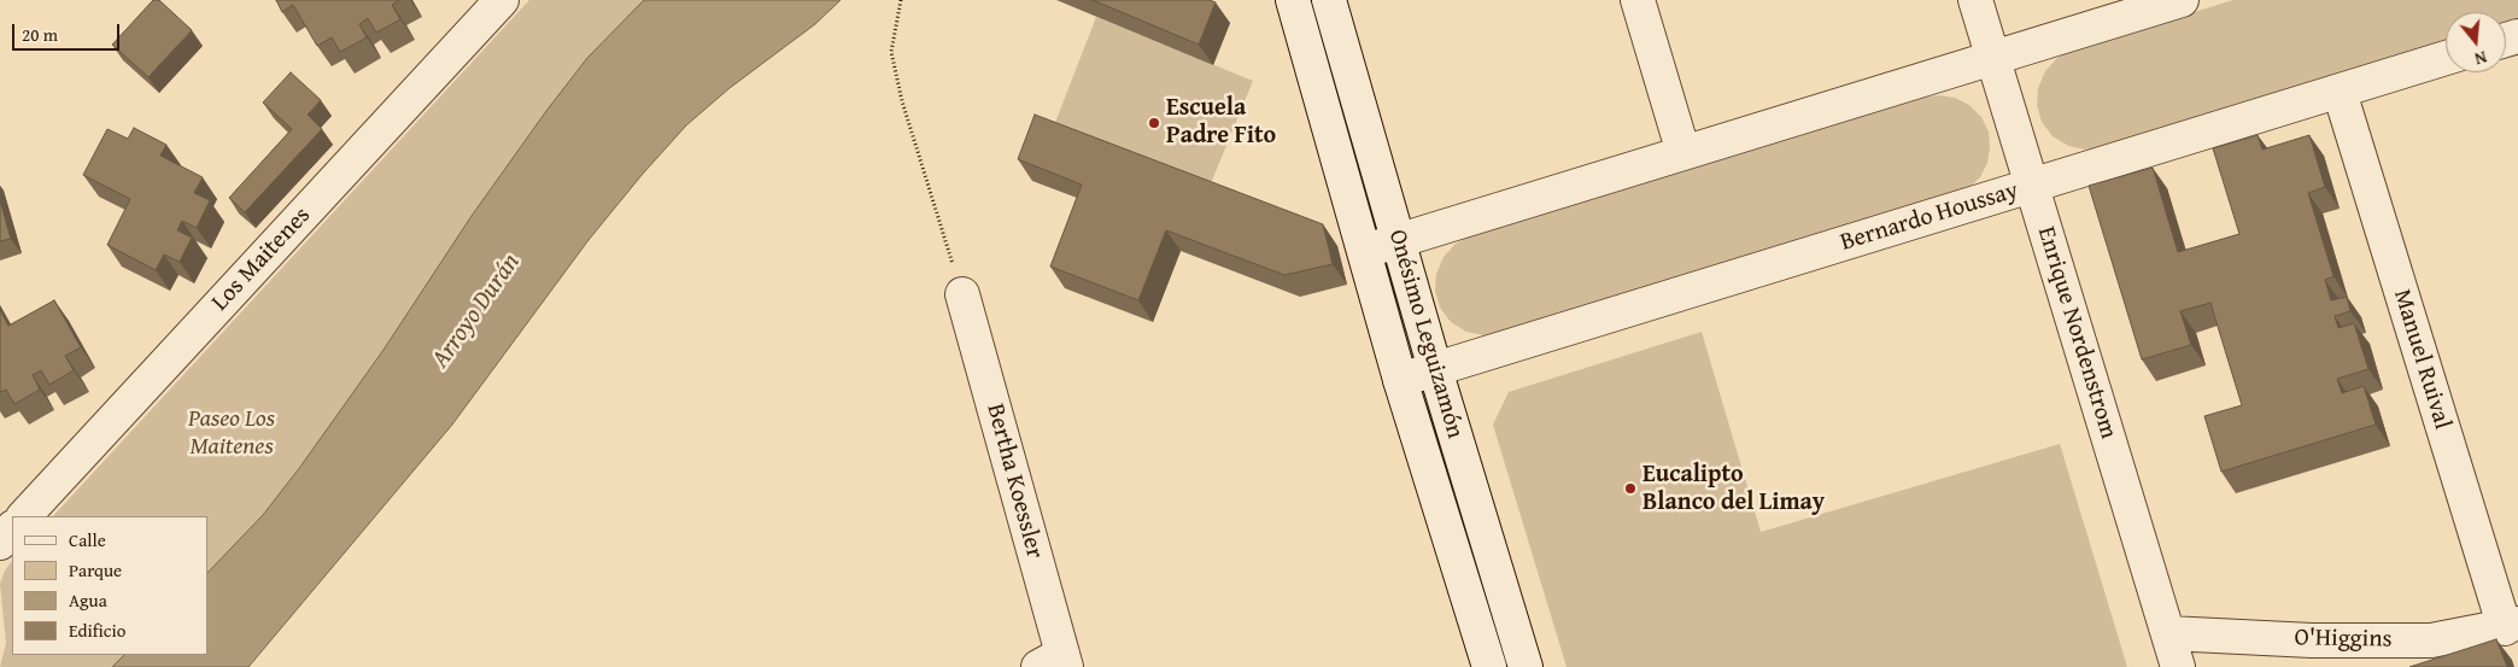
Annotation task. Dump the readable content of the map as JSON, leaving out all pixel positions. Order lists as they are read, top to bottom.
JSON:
{
  "streets": {
    "street": [
      "Bernardo Houssay",
      "Los Maitenes",
      "Enrique Nordenstrom",
      "Onésimo Leguizamón",
      "Manuel Ruival",
      "Bertha Koessler",
      "O'Higgins"
    ]
  },
  "crossings": [
    ["Bernardo Houssay", "Enrique Nordenstrom"],
    ["Bernardo Houssay", "Onésimo Leguizamón"],
    ["Bernardo Houssay", "Manuel Ruival"],
    ["Enrique Nordenstrom", "O'Higgins"],
    ["Manuel Ruival", "O'Higgins"]
  ],
  "water": ["Arroyo Durán"],
  "parks": ["Paseo Los Maitenes"],
  "places": ["Escuela Padre Fito", "Eucalipto Blanco del Limay"],
  "legend": [
    "Calle",
    "Parque",
    "Agua",
    "Edificio"
  ],
  "scale_bar": "20 m",
  "north": "bottom"
}
